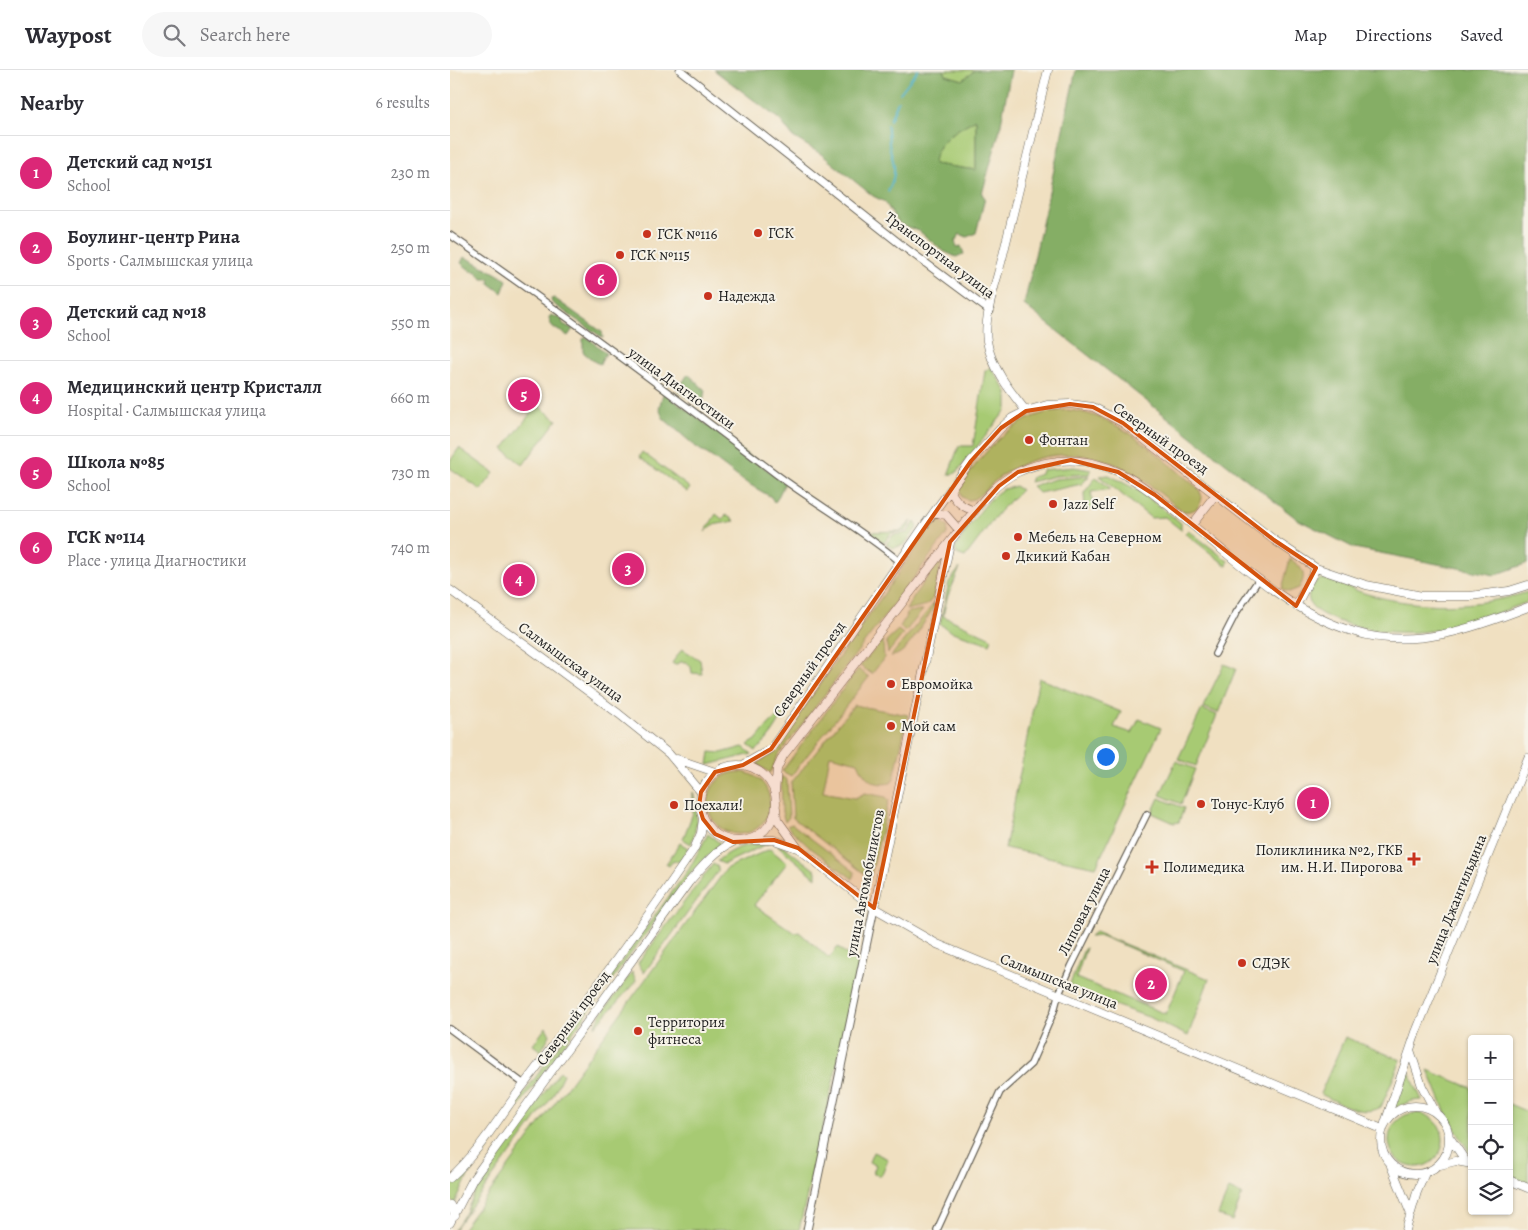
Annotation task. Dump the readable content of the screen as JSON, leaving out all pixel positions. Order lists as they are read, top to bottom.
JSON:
{
  "streets": {
    "main road": [
      "Транспортная улица",
      "Северный проезд",
      "Салмышская улица",
      "улица Автомобилистов",
      "улица Джангильдина"
    ],
    "street": ["улица Диагностики", "Липовая улица"]
  },
  "crossings": [
    ["улица Диагностики", "Северный проезд"],
    ["Северный проезд", "улица Автомобилистов"],
    ["Салмышская улица", "улица Автомобилистов"],
    ["Салмышская улица", "улица Джангильдина"],
    ["Салмышская улица", "Липовая улица"]
  ],
  "places": {
    "other": [
      "ГСК",
      "ГСК №116",
      "ГСК №115",
      "Надежда",
      "Фонтан",
      "Jazz Self",
      "Мебель на Северном",
      "Дкикий Кабан",
      "Евромойка",
      "Мой сам",
      "Тонус-Клуб",
      "Поехали!",
      "СДЭК",
      "Территория фитнеса"
    ],
    "health": ["Поликлиника №2, ГКБ им. Н.И. Пирогова", "Полимедика"]
  },
  "page": {
    "header": "Waypost",
    "search": "Search here",
    "nav": ["Map", "Directions", "Saved"],
    "heading": ["Nearby", "6 results"],
    "list": [
      {
        "mark": "1",
        "name": "Детский сад №151",
        "note": "School",
        "value": "230 m"
      },
      {
        "mark": "2",
        "name": "Боулинг-центр Рина",
        "note": "Sports · Салмышская улица",
        "value": "250 m"
      },
      {
        "mark": "3",
        "name": "Детский сад №18",
        "note": "School",
        "value": "550 m"
      },
      {
        "mark": "4",
        "name": "Медицинский центр Кристалл",
        "note": "Hospital · Салмышская улица",
        "value": "660 m"
      },
      {
        "mark": "5",
        "name": "Школа №85",
        "note": "School",
        "value": "730 m"
      },
      {
        "mark": "6",
        "name": "ГСК №114",
        "note": "Place · улица Диагностики",
        "value": "740 m"
      }
    ],
    "pins": [
      "6",
      "5",
      "3",
      "4",
      "1",
      "2"
    ],
    "map_buttons": ["+", "−"]
  }
}
